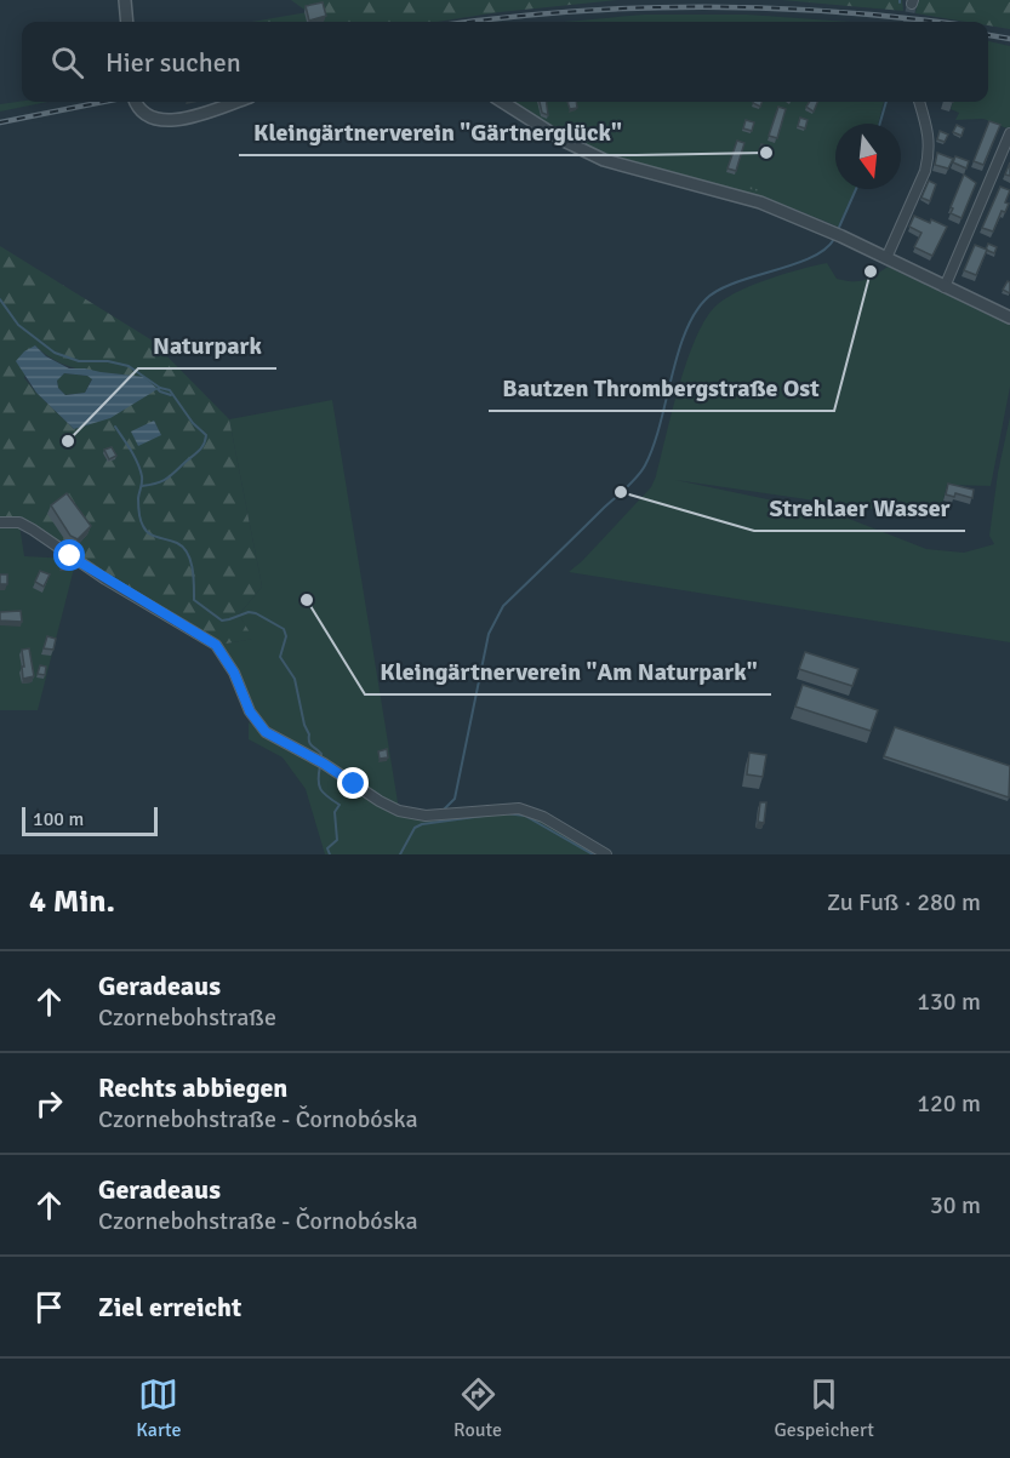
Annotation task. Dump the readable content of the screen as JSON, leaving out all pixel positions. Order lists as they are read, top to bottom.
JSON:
{
  "places": [
    "Kleingärtnerverein \"Gärtnerglück\"",
    "Bautzen Thrombergstraße Ost",
    "Naturpark",
    "Strehlaer Wasser",
    "Kleingärtnerverein \"Am Naturpark\""
  ],
  "scale_bar": "100 m",
  "north": "bottom",
  "page": {
    "search": "Hier suchen",
    "scale": "100 m",
    "heading": ["4 Min.", "Zu Fuß · 280 m"],
    "list": [
      ["Geradeaus", "Czornebohstraße", "130 m"],
      ["Rechts abbiegen", "Czornebohstraße - Čornobóska", "120 m"],
      ["Geradeaus", "Czornebohstraße - Čornobóska", "30 m"],
      "Ziel erreicht"
    ],
    "nav": ["Karte", "Route", "Gespeichert"]
  }
}
